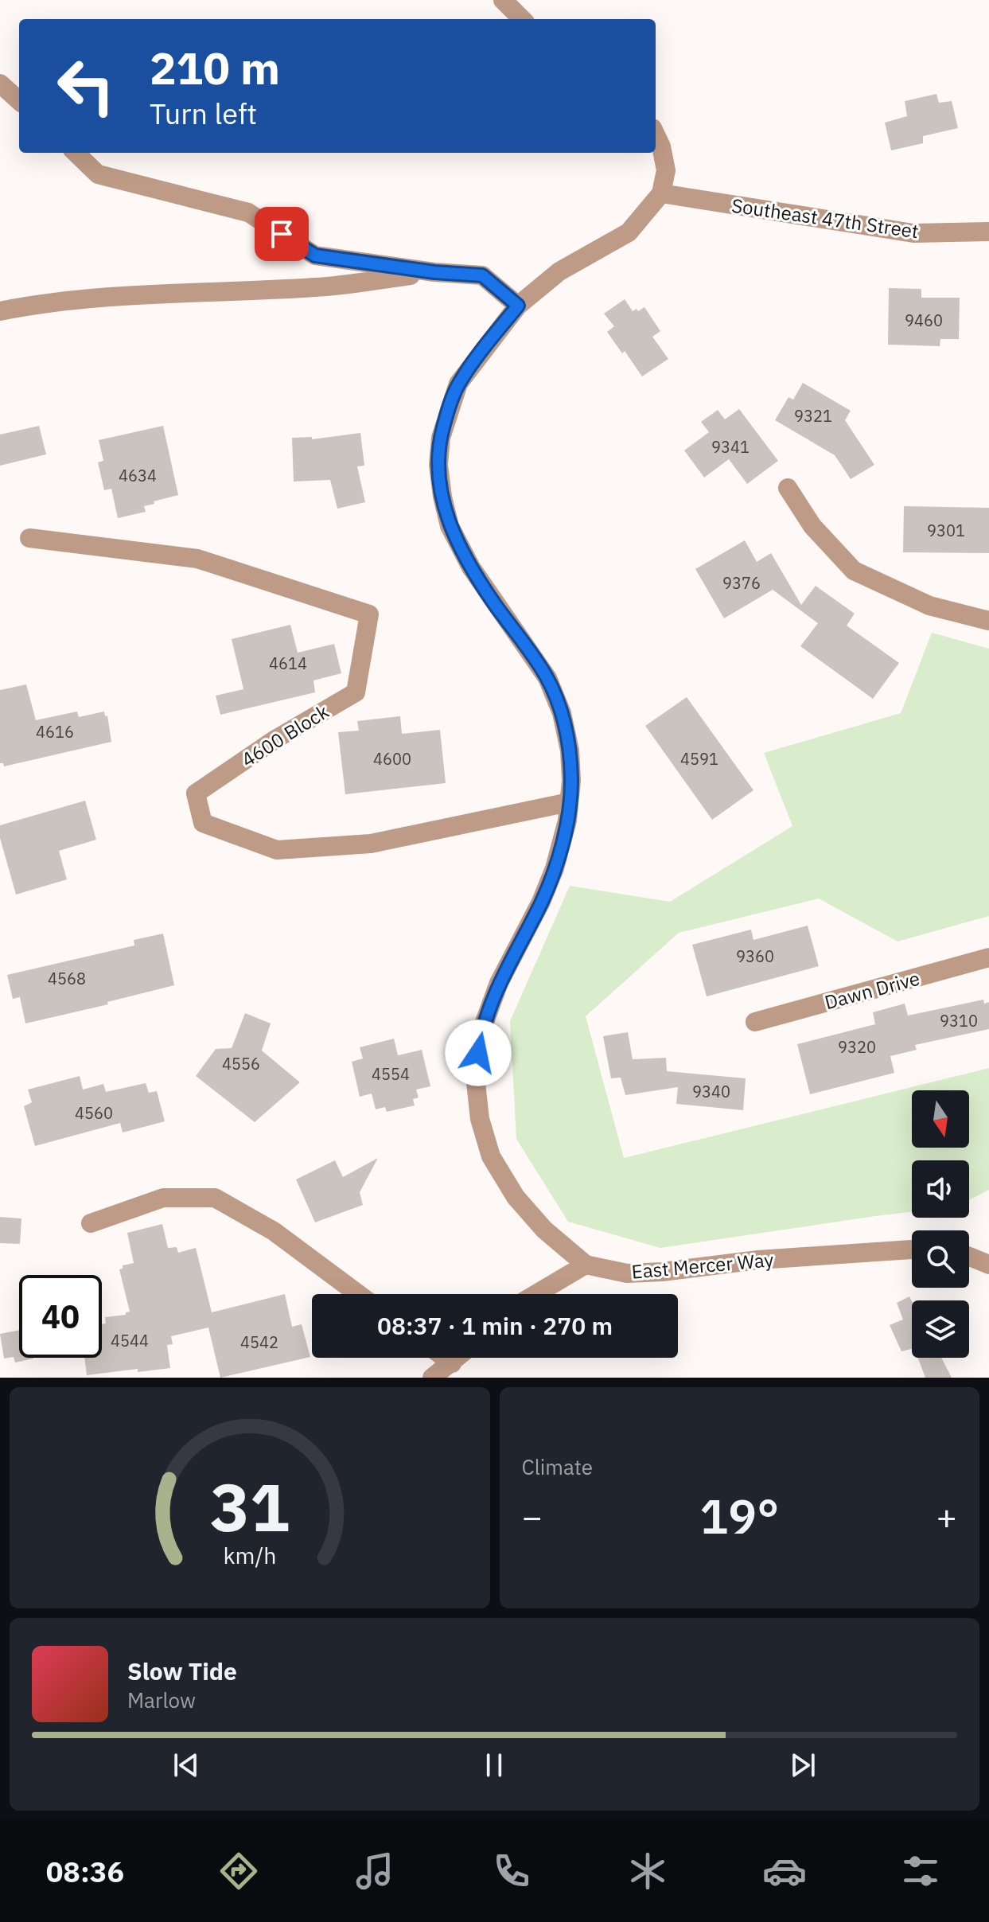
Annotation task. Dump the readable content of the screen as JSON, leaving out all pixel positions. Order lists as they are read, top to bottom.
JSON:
{
  "streets": {
    "street": [
      "Southeast 47th Street",
      "4600 Block",
      "Dawn Drive",
      "East Mercer Way"
    ]
  },
  "crossings": [
    ["Southeast 47th Street", "East Mercer Way"],
    ["4600 Block", "East Mercer Way"]
  ],
  "house_numbers": [
    "9460",
    "9321",
    "9341",
    "4634",
    "9301",
    "9376",
    "4614",
    "4616",
    "4600",
    "4591",
    "9360",
    "4568",
    "9310",
    "9320",
    "4556",
    "4554",
    "9340",
    "4560",
    "4544",
    "4542"
  ],
  "north": "bottom",
  "page": {
    "turn": ["210 m", "Turn left"],
    "limit": "40",
    "trip": "08:37 · 1 min · 270 m",
    "tile": "Climate",
    "heat": ["−", "19°", "+"],
    "song": ["Slow Tide", "Marlow"],
    "tabs": "08:36",
    "gauge": ["31", "km/h"]
  }
}
